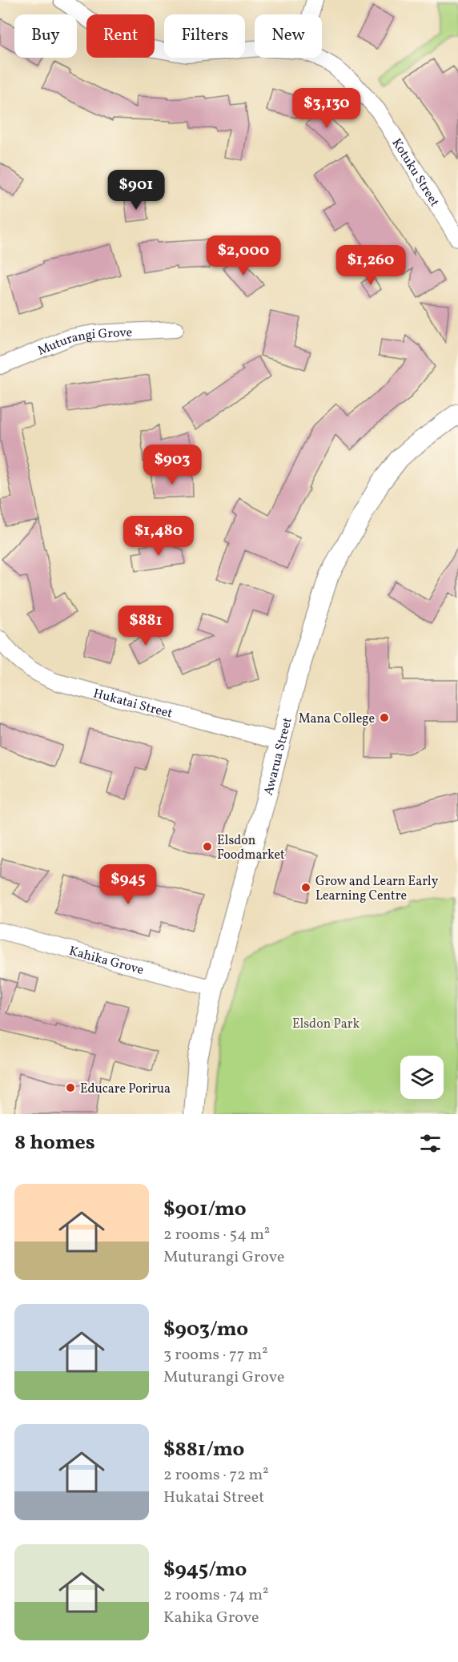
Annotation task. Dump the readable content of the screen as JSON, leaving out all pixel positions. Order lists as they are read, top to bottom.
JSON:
{
  "streets": {
    "street": [
      "Kotuku Street",
      "Muturangi Grove",
      "Hukatai Street",
      "Awarua Street",
      "Kahika Grove"
    ]
  },
  "crossings": [
    ["Hukatai Street", "Awarua Street"],
    ["Awarua Street", "Kahika Grove"]
  ],
  "parks": ["Elsdon Park"],
  "places": [
    "Mana College",
    "Elsdon Foodmarket",
    "Grow and Learn Early Learning Centre",
    "Educare Porirua"
  ],
  "page": {
    "chip": [
      "Buy",
      "Rent",
      "Filters",
      "New"
    ],
    "price": [
      "$3,130",
      "$901",
      "$2,000",
      "$1,260",
      "$903",
      "$1,480",
      "$881",
      "$945"
    ],
    "heading": "8 homes",
    "list": [
      {
        "name": "$901/mo",
        "note": "2 rooms · 54 m² · Muturangi Grove"
      },
      {
        "name": "$903/mo",
        "note": "3 rooms · 77 m² · Muturangi Grove"
      },
      {
        "name": "$881/mo",
        "note": "2 rooms · 72 m² · Hukatai Street"
      },
      {
        "name": "$945/mo",
        "note": "2 rooms · 74 m² · Kahika Grove"
      }
    ]
  }
}
